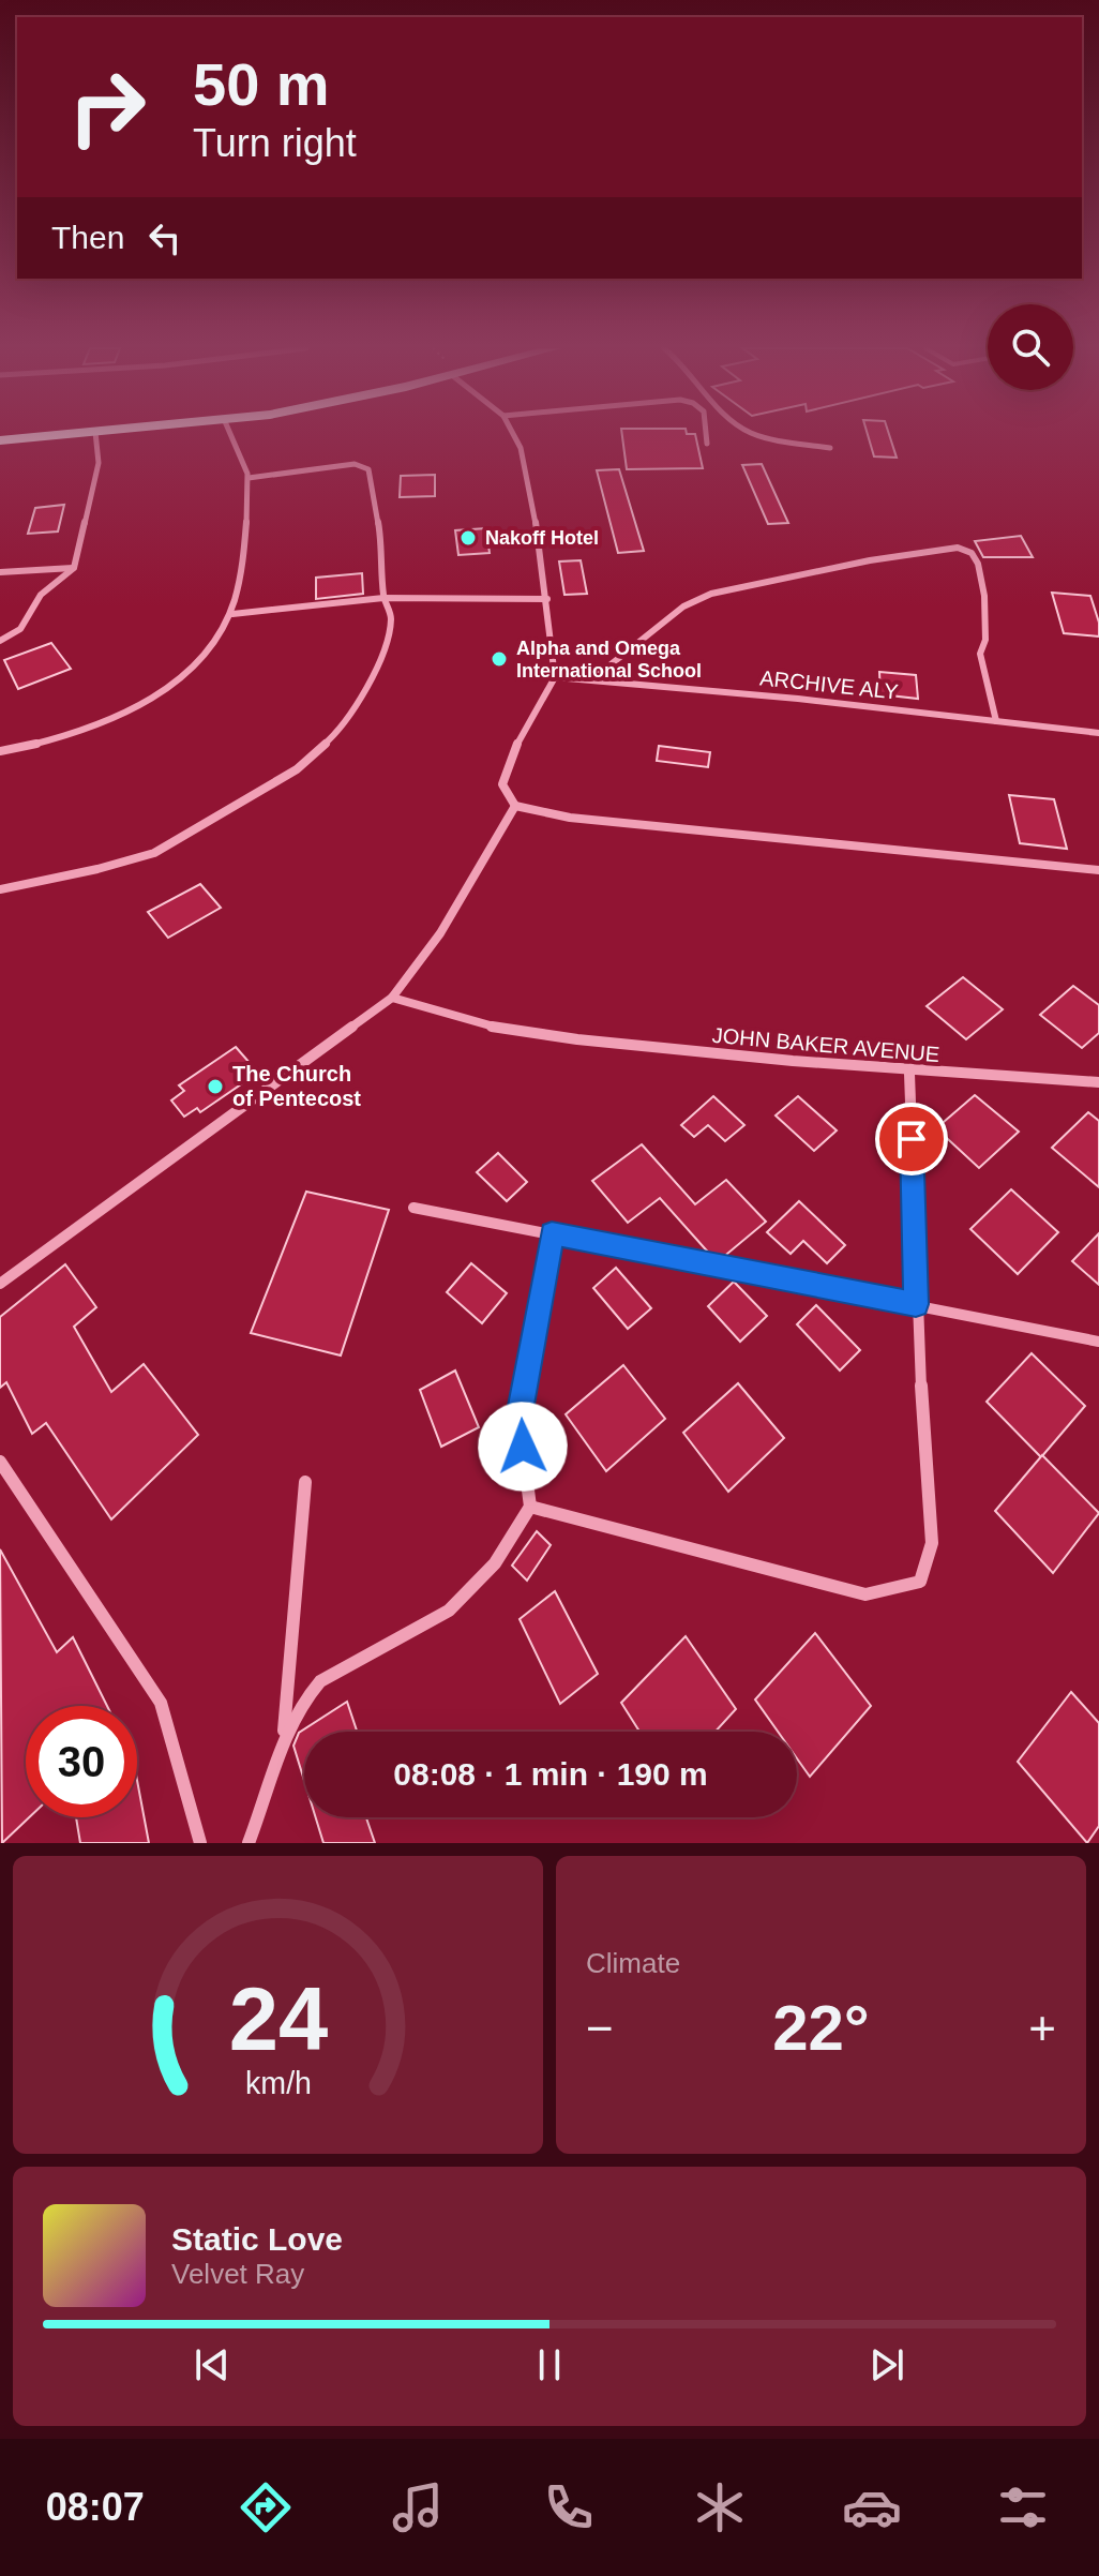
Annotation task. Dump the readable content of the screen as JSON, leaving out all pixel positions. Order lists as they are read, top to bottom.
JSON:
{
  "streets": {
    "street": ["ARCHIVE ALY", "JOHN BAKER AVENUE"]
  },
  "places": ["Nakoff Hotel", "Alpha and Omega International School", "The Church of Pentecost"],
  "page": {
    "turn": ["50 m", "Turn right"],
    "then": "Then",
    "limit": "30",
    "trip": "08:08 · 1 min · 190 m",
    "tile": "Climate",
    "heat": ["−", "22°", "+"],
    "song": ["Static Love", "Velvet Ray"],
    "tabs": "08:07",
    "gauge": ["24", "km/h"]
  }
}
